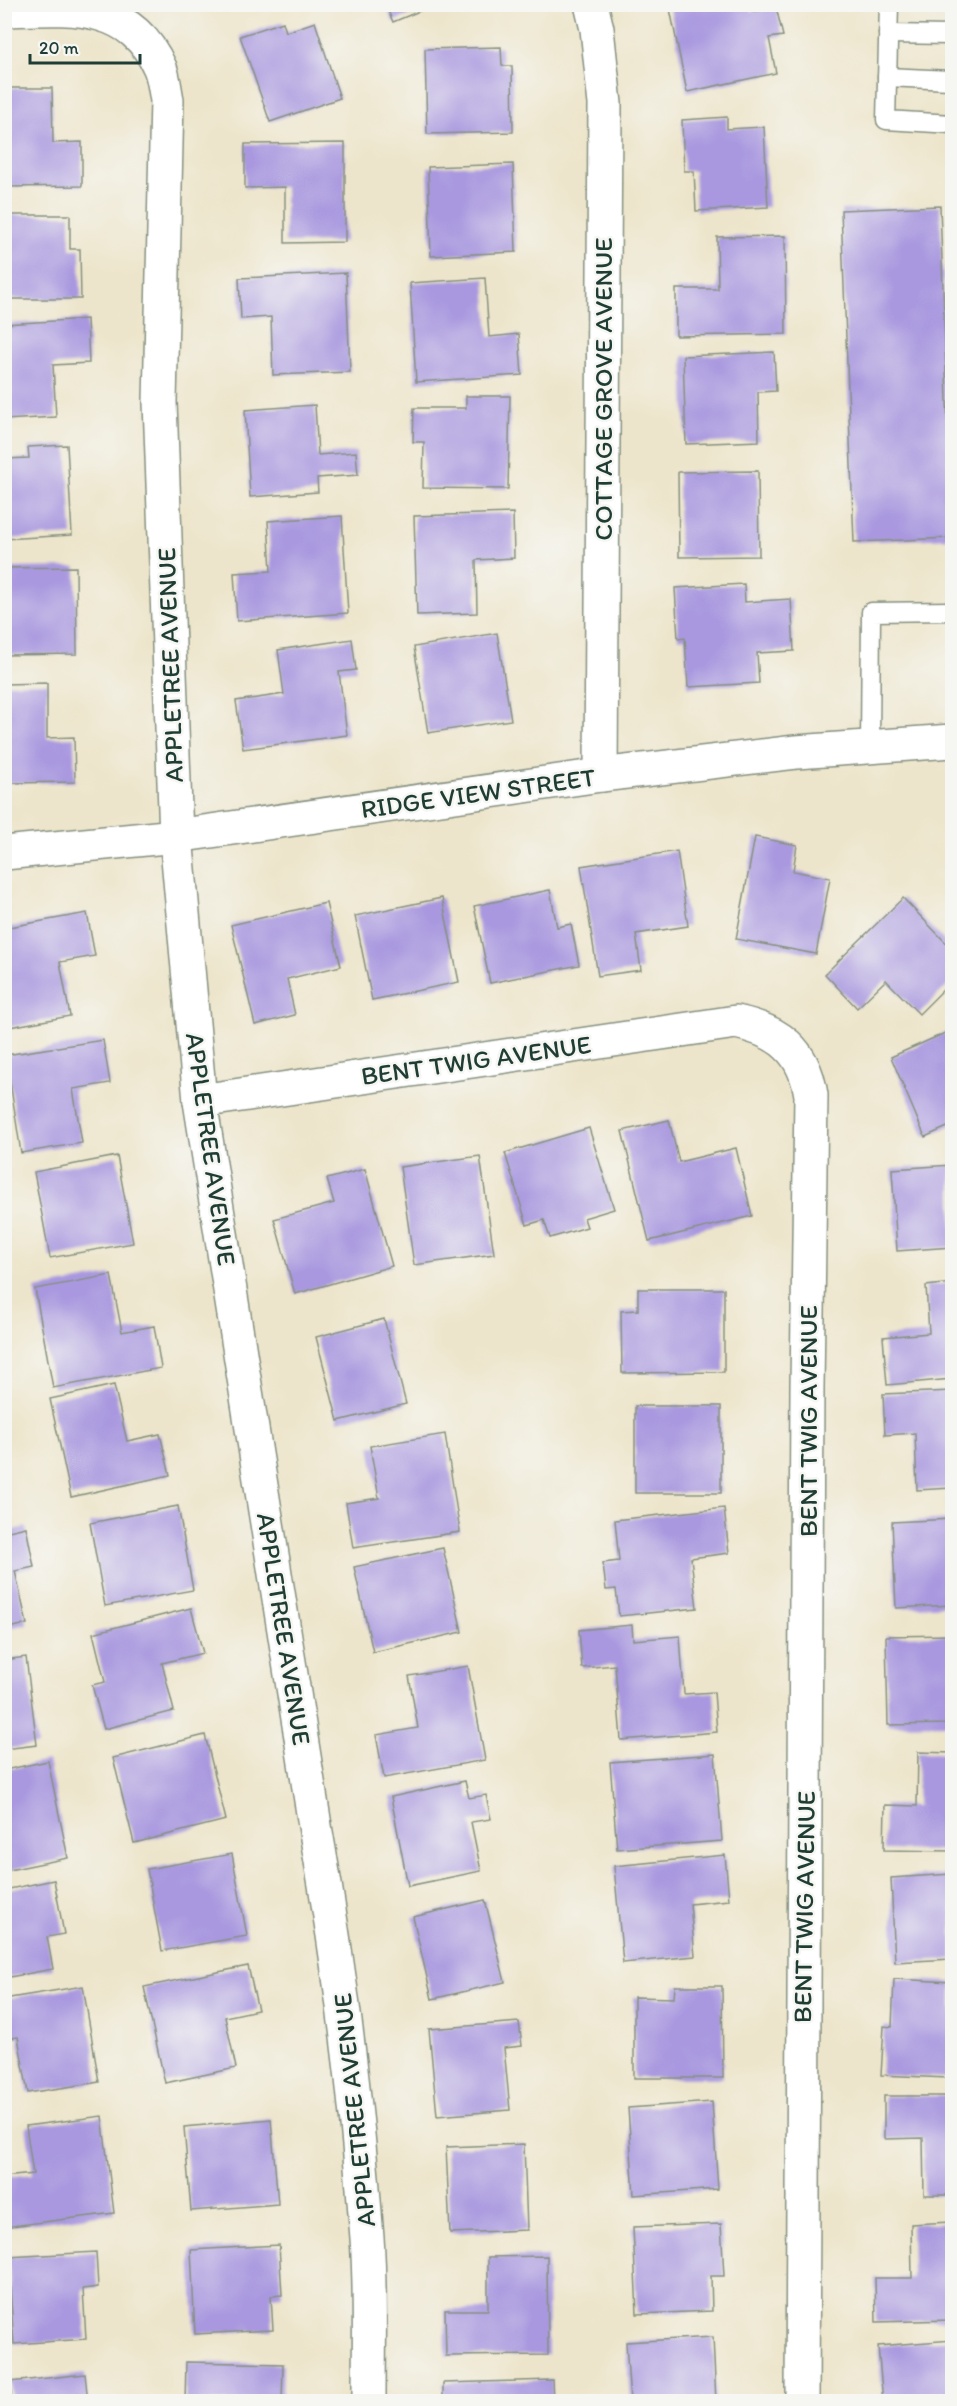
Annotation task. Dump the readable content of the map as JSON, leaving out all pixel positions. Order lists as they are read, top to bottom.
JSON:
{
  "streets": {
    "street": [
      "COTTAGE GROVE AVENUE",
      "APPLETREE AVENUE",
      "RIDGE VIEW STREET",
      "BENT TWIG AVENUE"
    ]
  },
  "crossings": [
    ["COTTAGE GROVE AVENUE", "RIDGE VIEW STREET"],
    ["APPLETREE AVENUE", "RIDGE VIEW STREET"],
    ["APPLETREE AVENUE", "BENT TWIG AVENUE"]
  ],
  "scale_bar": "20 m"
}
